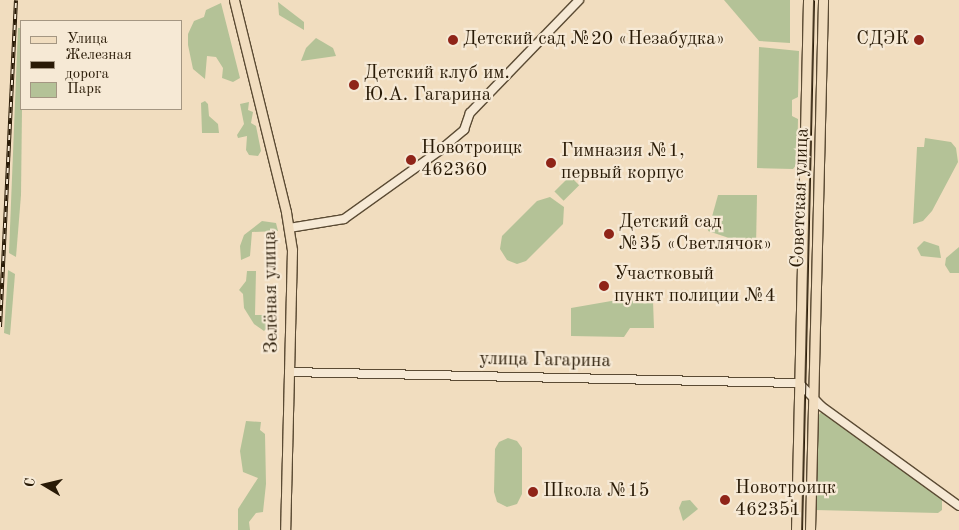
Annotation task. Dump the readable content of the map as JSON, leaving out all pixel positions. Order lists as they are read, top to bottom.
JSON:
{
  "streets": {
    "main road": ["Советская улица", "Зелёная улица"],
    "street": ["улица Гагарина"]
  },
  "crossings": [
    ["Советская улица", "улица Гагарина"],
    ["Зелёная улица", "улица Гагарина"]
  ],
  "places": [
    "Детский сад №20 «Незабудка»",
    "СДЭК",
    "Детский клуб им. Ю.А. Гагарина",
    "Новотроицк 462360",
    "Гимназия №1, первый корпус",
    "Детский сад №35 «Светлячок»",
    "Участковый пункт полиции №4",
    "Школа №15",
    "Новотроицк 462351"
  ],
  "legend": ["Улица", "Железная дорога", "Парк"],
  "north": "left"
}
